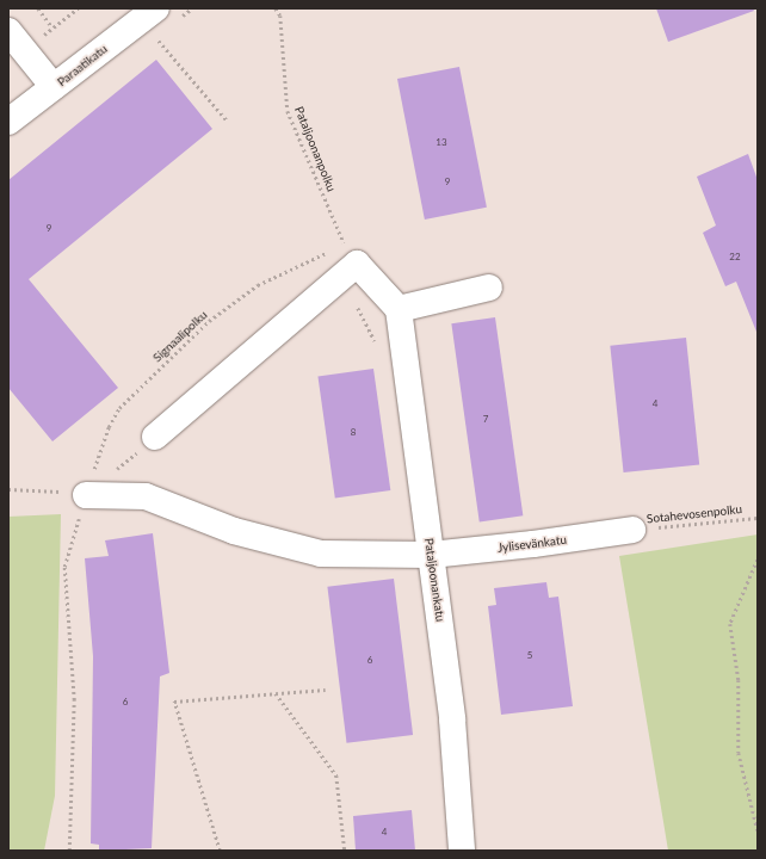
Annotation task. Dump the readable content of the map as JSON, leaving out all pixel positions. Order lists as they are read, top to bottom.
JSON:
{
  "streets": {
    "street": ["Paraatikatu", "Jylisevänkatu", "Pataljoonankatu"],
    "path": ["Pataljoonanpolku", "Signaalipolku", "Sotahevosenpolku"]
  },
  "crossings": [
    ["Signaalipolku", "Jylisevänkatu"],
    ["Sotahevosenpolku", "Jylisevänkatu"],
    ["Jylisevänkatu", "Pataljoonankatu"]
  ],
  "house_numbers": [
    "13",
    "9",
    "9",
    "22",
    "4",
    "7",
    "8",
    "5",
    "6",
    "6",
    "4"
  ]
}
